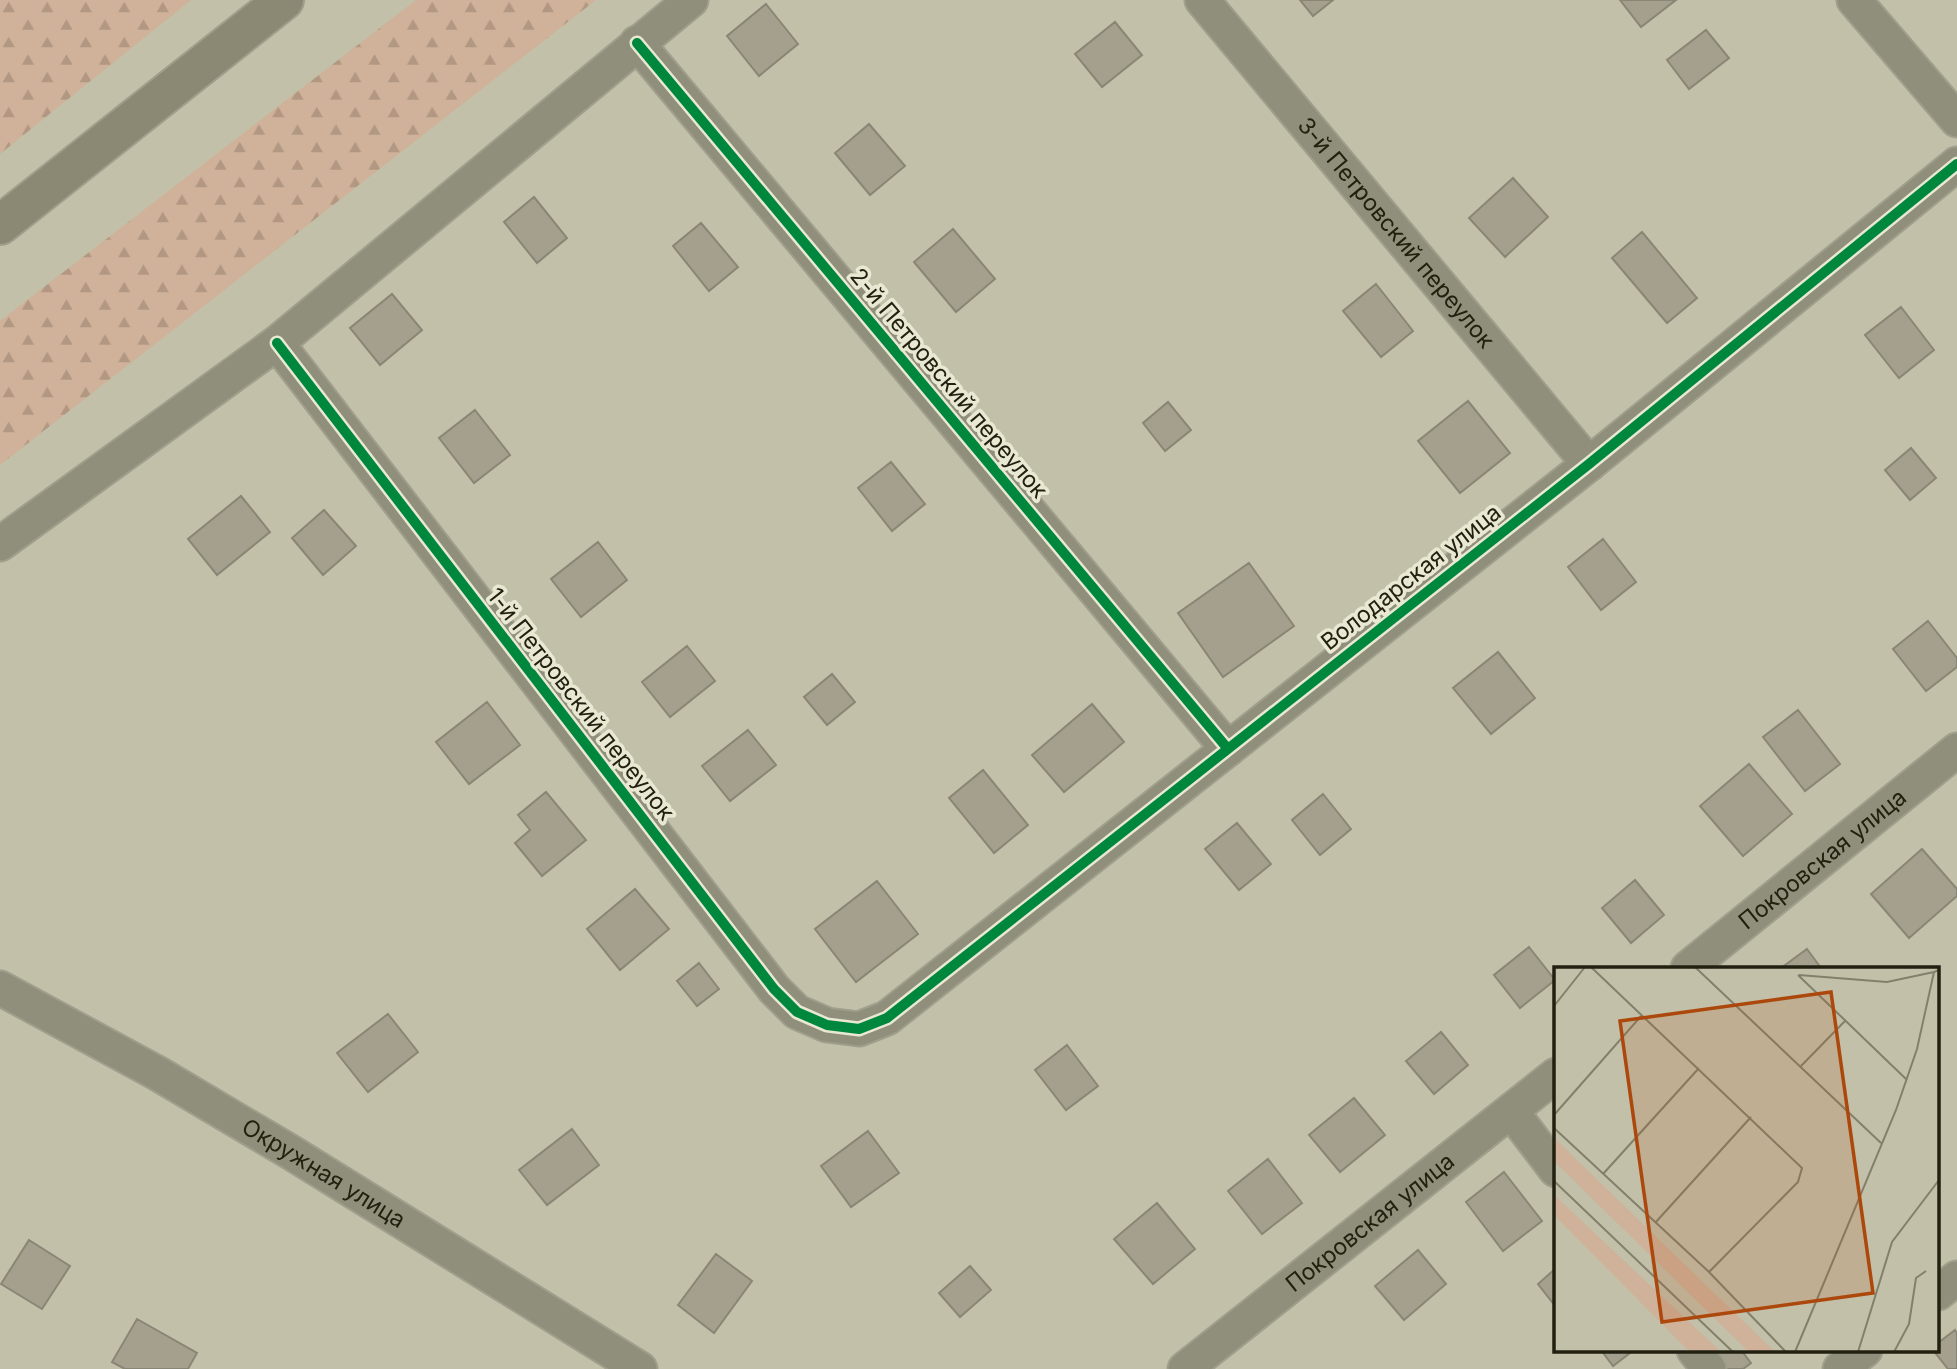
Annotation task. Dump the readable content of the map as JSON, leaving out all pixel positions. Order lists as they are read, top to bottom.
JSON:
{
  "streets": {
    "street": [
      "3-й Петровский переулок",
      "2-й Петровский переулок",
      "Володарская улица",
      "1-й Петровский переулок",
      "Покровская улица",
      "Окружная улица"
    ]
  },
  "crossings": [
    ["3-й Петровский переулок", "Володарская улица"],
    ["2-й Петровский переулок", "Володарская улица"],
    ["Володарская улица", "1-й Петровский переулок"]
  ]
}
